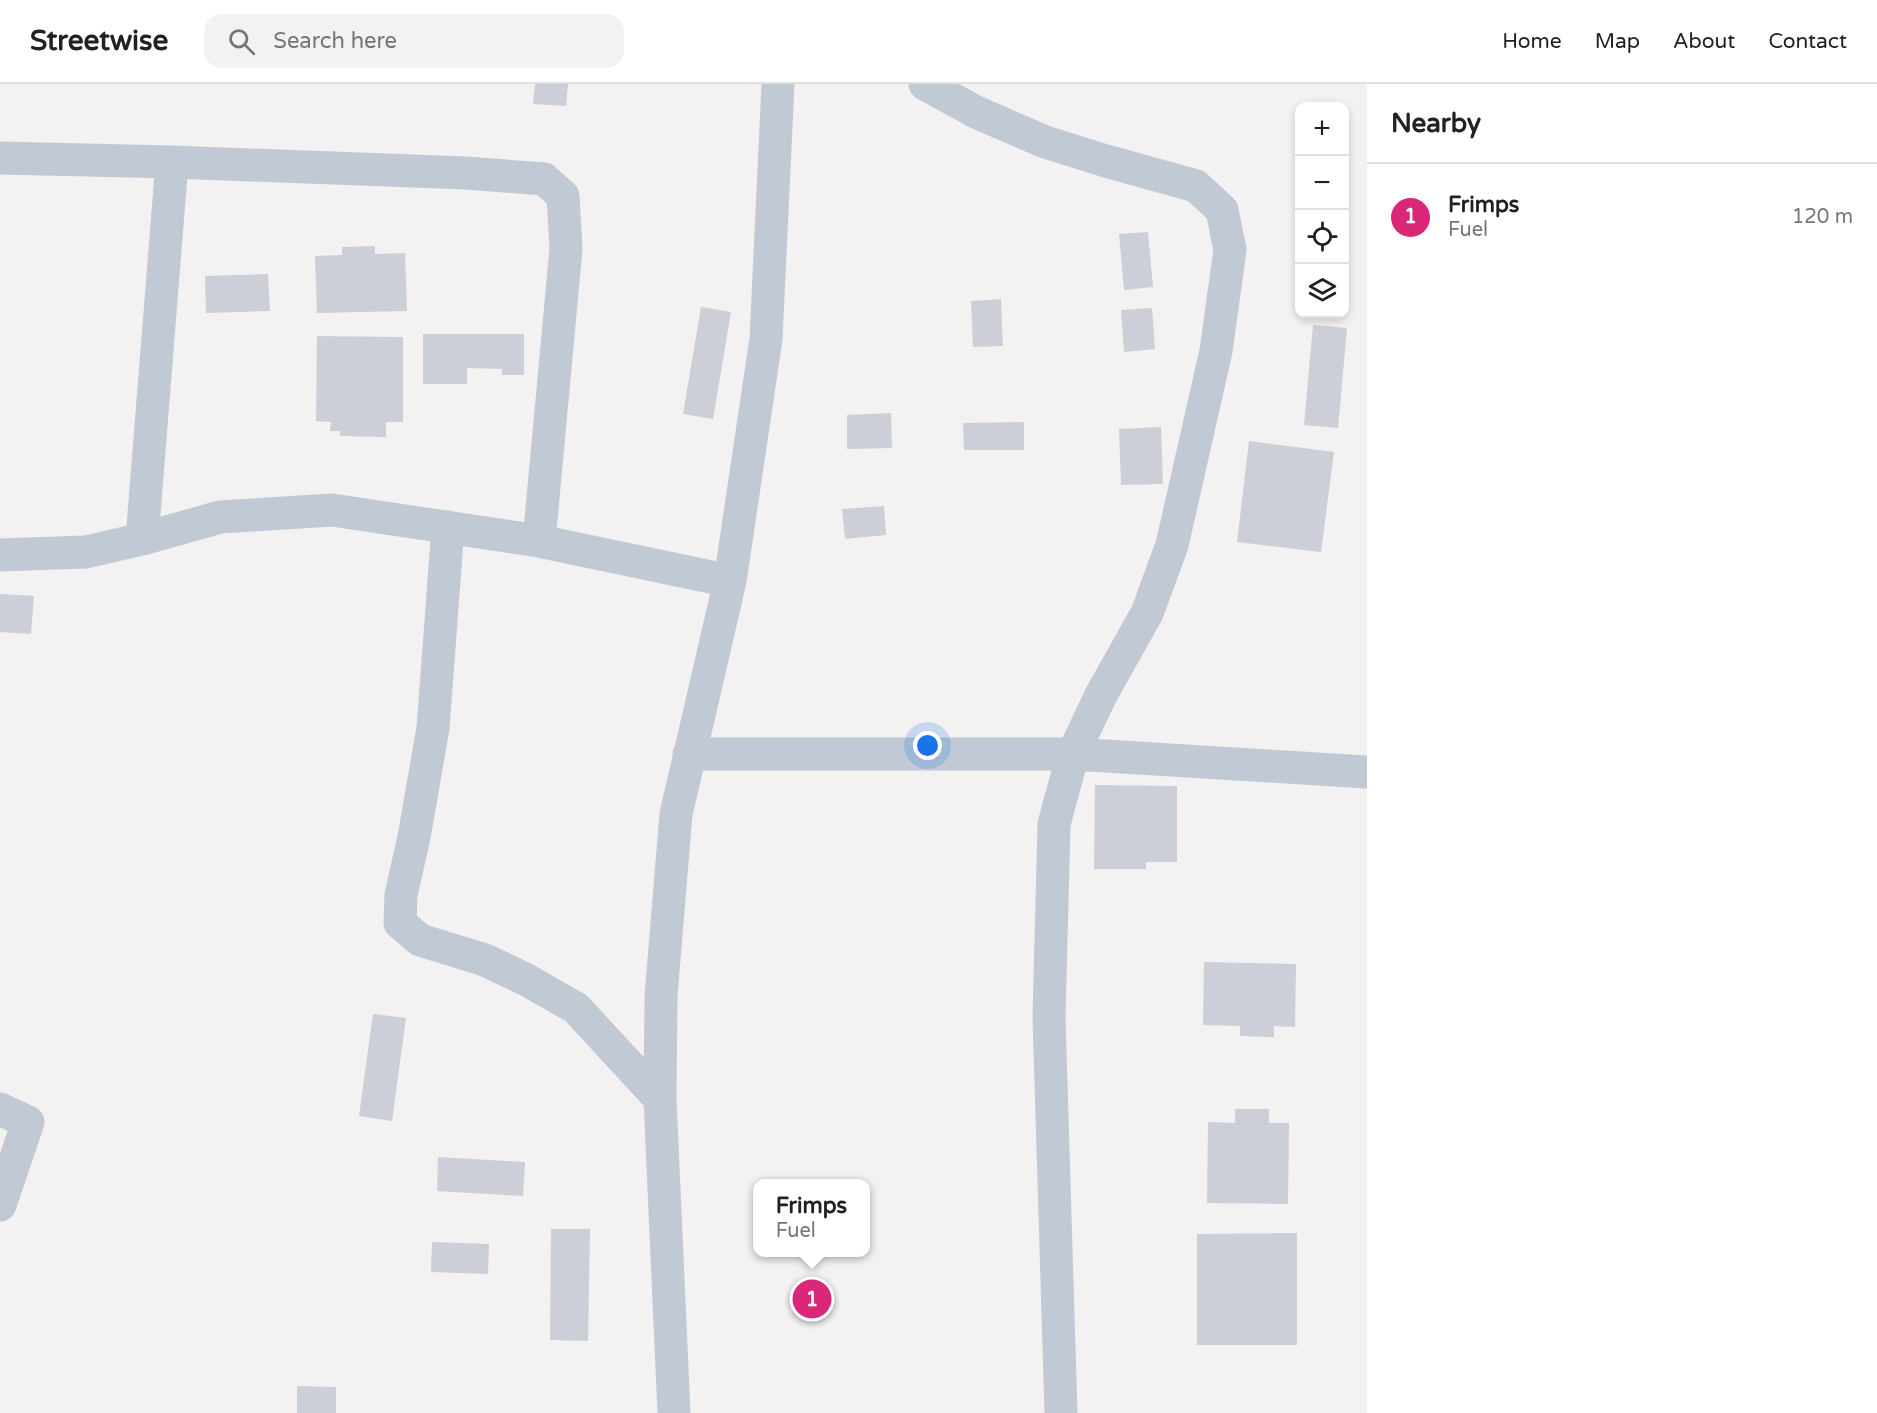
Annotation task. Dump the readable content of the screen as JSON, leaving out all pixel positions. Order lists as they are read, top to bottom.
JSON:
{
  "page": {
    "header": "Streetwise",
    "search": "Search here",
    "nav": [
      "Home",
      "Map",
      "About",
      "Contact"
    ],
    "heading": "Nearby",
    "map_buttons": ["+", "−"],
    "list": [
      {
        "mark": "1",
        "name": "Frimps",
        "note": "Fuel",
        "value": "120 m"
      }
    ],
    "popup": ["Frimps", "Fuel"],
    "pins": "1"
  }
}
